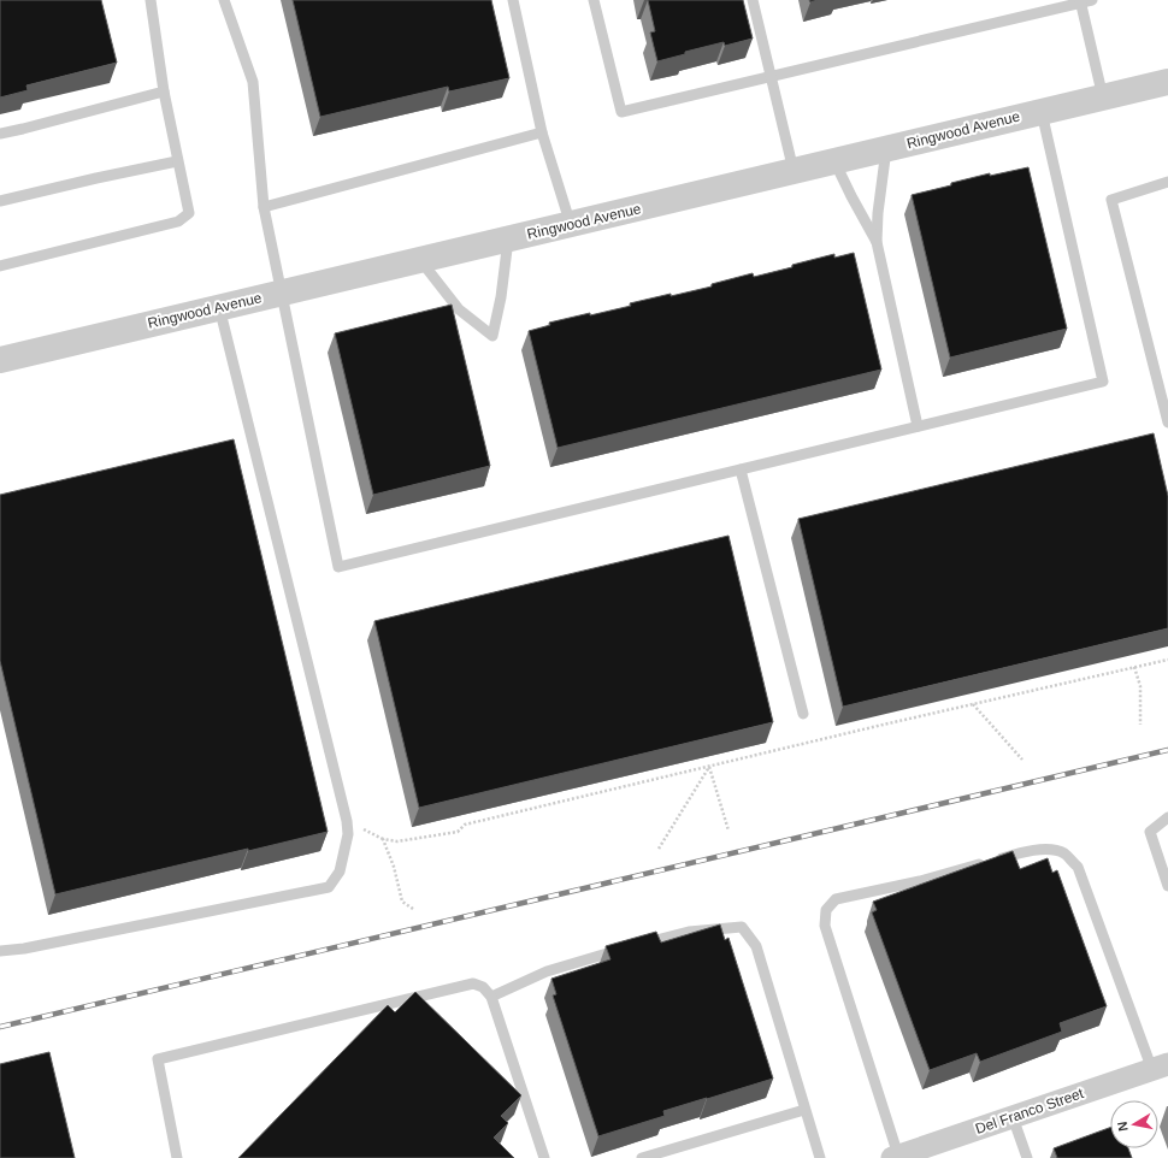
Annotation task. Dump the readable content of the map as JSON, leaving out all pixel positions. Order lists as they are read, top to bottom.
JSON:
{
  "streets": {
    "street": ["Ringwood Avenue", "Del Franco Street"]
  },
  "north": "left"
}
